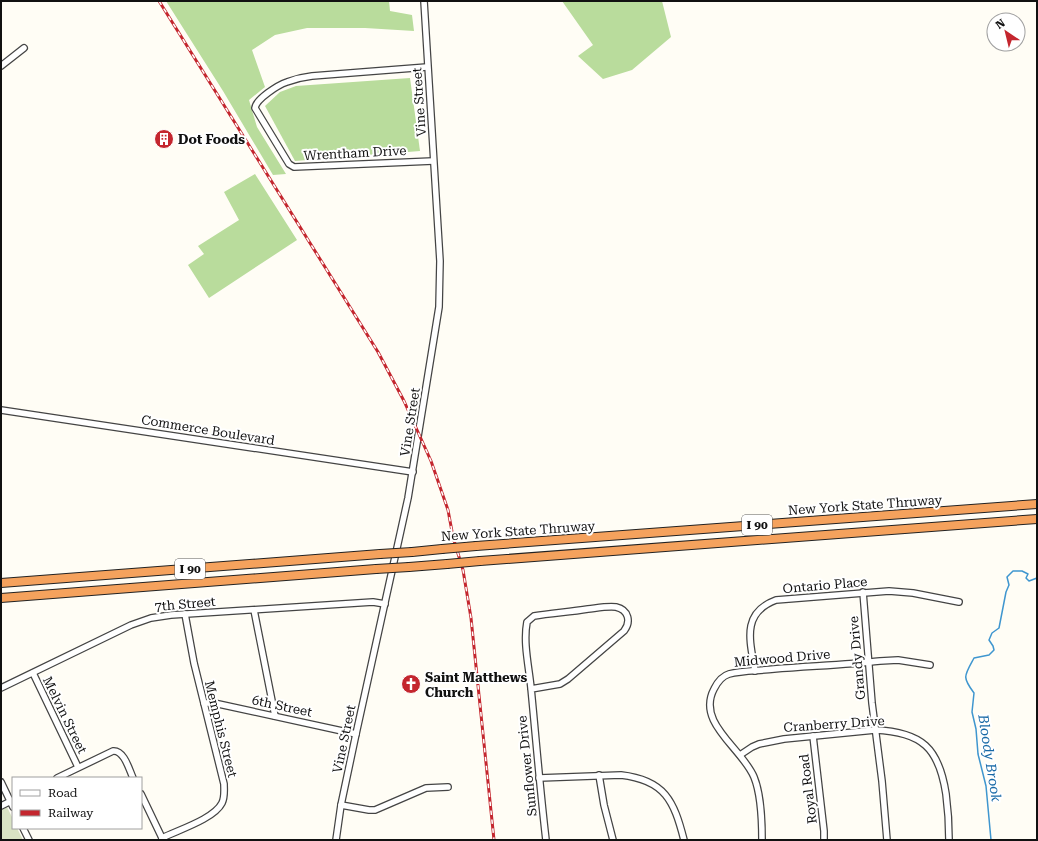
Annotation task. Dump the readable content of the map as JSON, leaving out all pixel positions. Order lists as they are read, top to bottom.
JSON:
{
  "streets": {
    "highway": ["New York State Thruway", "I 90"],
    "street": [
      "Vine Street",
      "Wrentham Drive",
      "Commerce Boulevard",
      "Ontario Place",
      "7th Street",
      "Midwood Drive",
      "Grandy Drive",
      "6th Street",
      "Melvin Street",
      "Cranberry Drive",
      "Memphis Street",
      "Sunflower Drive",
      "Royal Road"
    ]
  },
  "crossings": [
    ["Vine Street", "Wrentham Drive"],
    ["Vine Street", "Commerce Boulevard"],
    ["Vine Street", "7th Street"],
    ["Vine Street", "6th Street"],
    ["Ontario Place", "Midwood Drive"],
    ["Ontario Place", "Grandy Drive"],
    ["7th Street", "Melvin Street"],
    ["7th Street", "Memphis Street"],
    ["Midwood Drive", "Grandy Drive"],
    ["Midwood Drive", "Cranberry Drive"],
    ["Grandy Drive", "Cranberry Drive"],
    ["6th Street", "Memphis Street"],
    ["Cranberry Drive", "Royal Road"]
  ],
  "water": ["Bloody Brook"],
  "places": {
    "building": ["Dot Foods"],
    "church": ["Saint Matthews Church"]
  },
  "legend": ["Road", "Railway"],
  "north": "top left"
}
